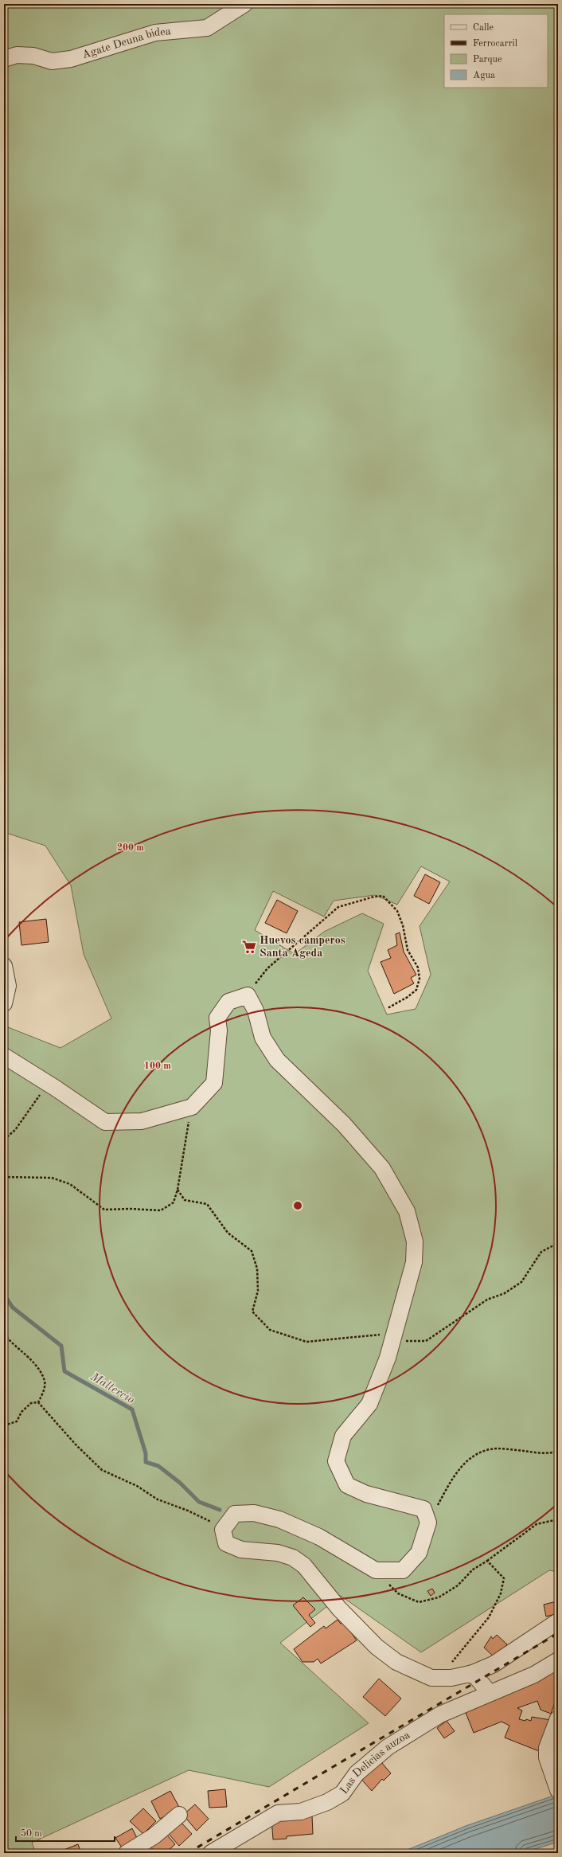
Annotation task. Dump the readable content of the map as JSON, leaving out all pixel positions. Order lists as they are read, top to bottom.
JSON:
{
  "streets": {
    "street": ["Agate Deuna bidea", "Las Delicias auzoa"]
  },
  "water": ["Maltercio"],
  "places": {
    "supermarket": ["Huevos camperos Santa Ageda"]
  },
  "legend": [
    "Calle",
    "Ferrocarril",
    "Parque",
    "Agua"
  ],
  "scale_bar": "50 m",
  "rings": ["200 m", "100 m"]
}
